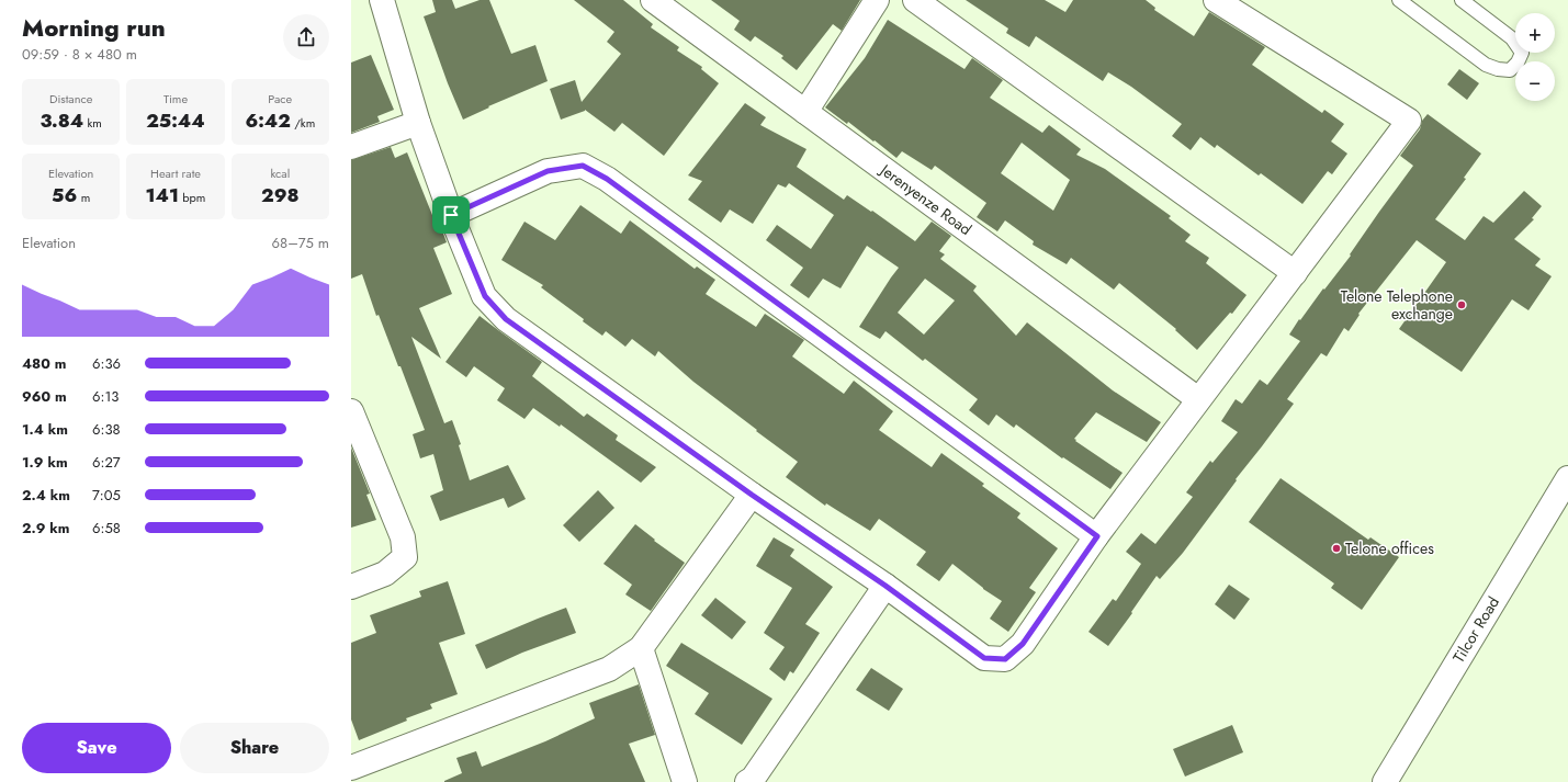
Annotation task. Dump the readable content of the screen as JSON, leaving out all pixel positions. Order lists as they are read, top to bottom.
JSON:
{
  "streets": {
    "street": ["Jerenyenze Road", "Tilcor Road"]
  },
  "places": ["Telone Telephone exchange", "Telone offices"],
  "page": {
    "heading": ["Morning run", "09:59 · 8 × 480 m"],
    "map_buttons": ["+", "−"],
    "stats": [
      ["Distance", "3.84 km"],
      ["Time", "25:44"],
      ["Pace", "6:42 /km"],
      ["Elevation", "56 m"],
      ["Heart rate", "141 bpm"],
      ["kcal", "298"]
    ],
    "chart": ["Elevation", "68–75 m"],
    "list": [
      {
        "name": "480 m",
        "note": "6:36"
      },
      {
        "name": "960 m",
        "note": "6:13"
      },
      {
        "name": "1.4 km",
        "note": "6:38"
      },
      {
        "name": "1.9 km",
        "note": "6:27"
      },
      {
        "name": "2.4 km",
        "note": "7:05"
      },
      {
        "name": "2.9 km",
        "note": "6:58"
      }
    ],
    "buttons": ["Save", "Share"]
  }
}
